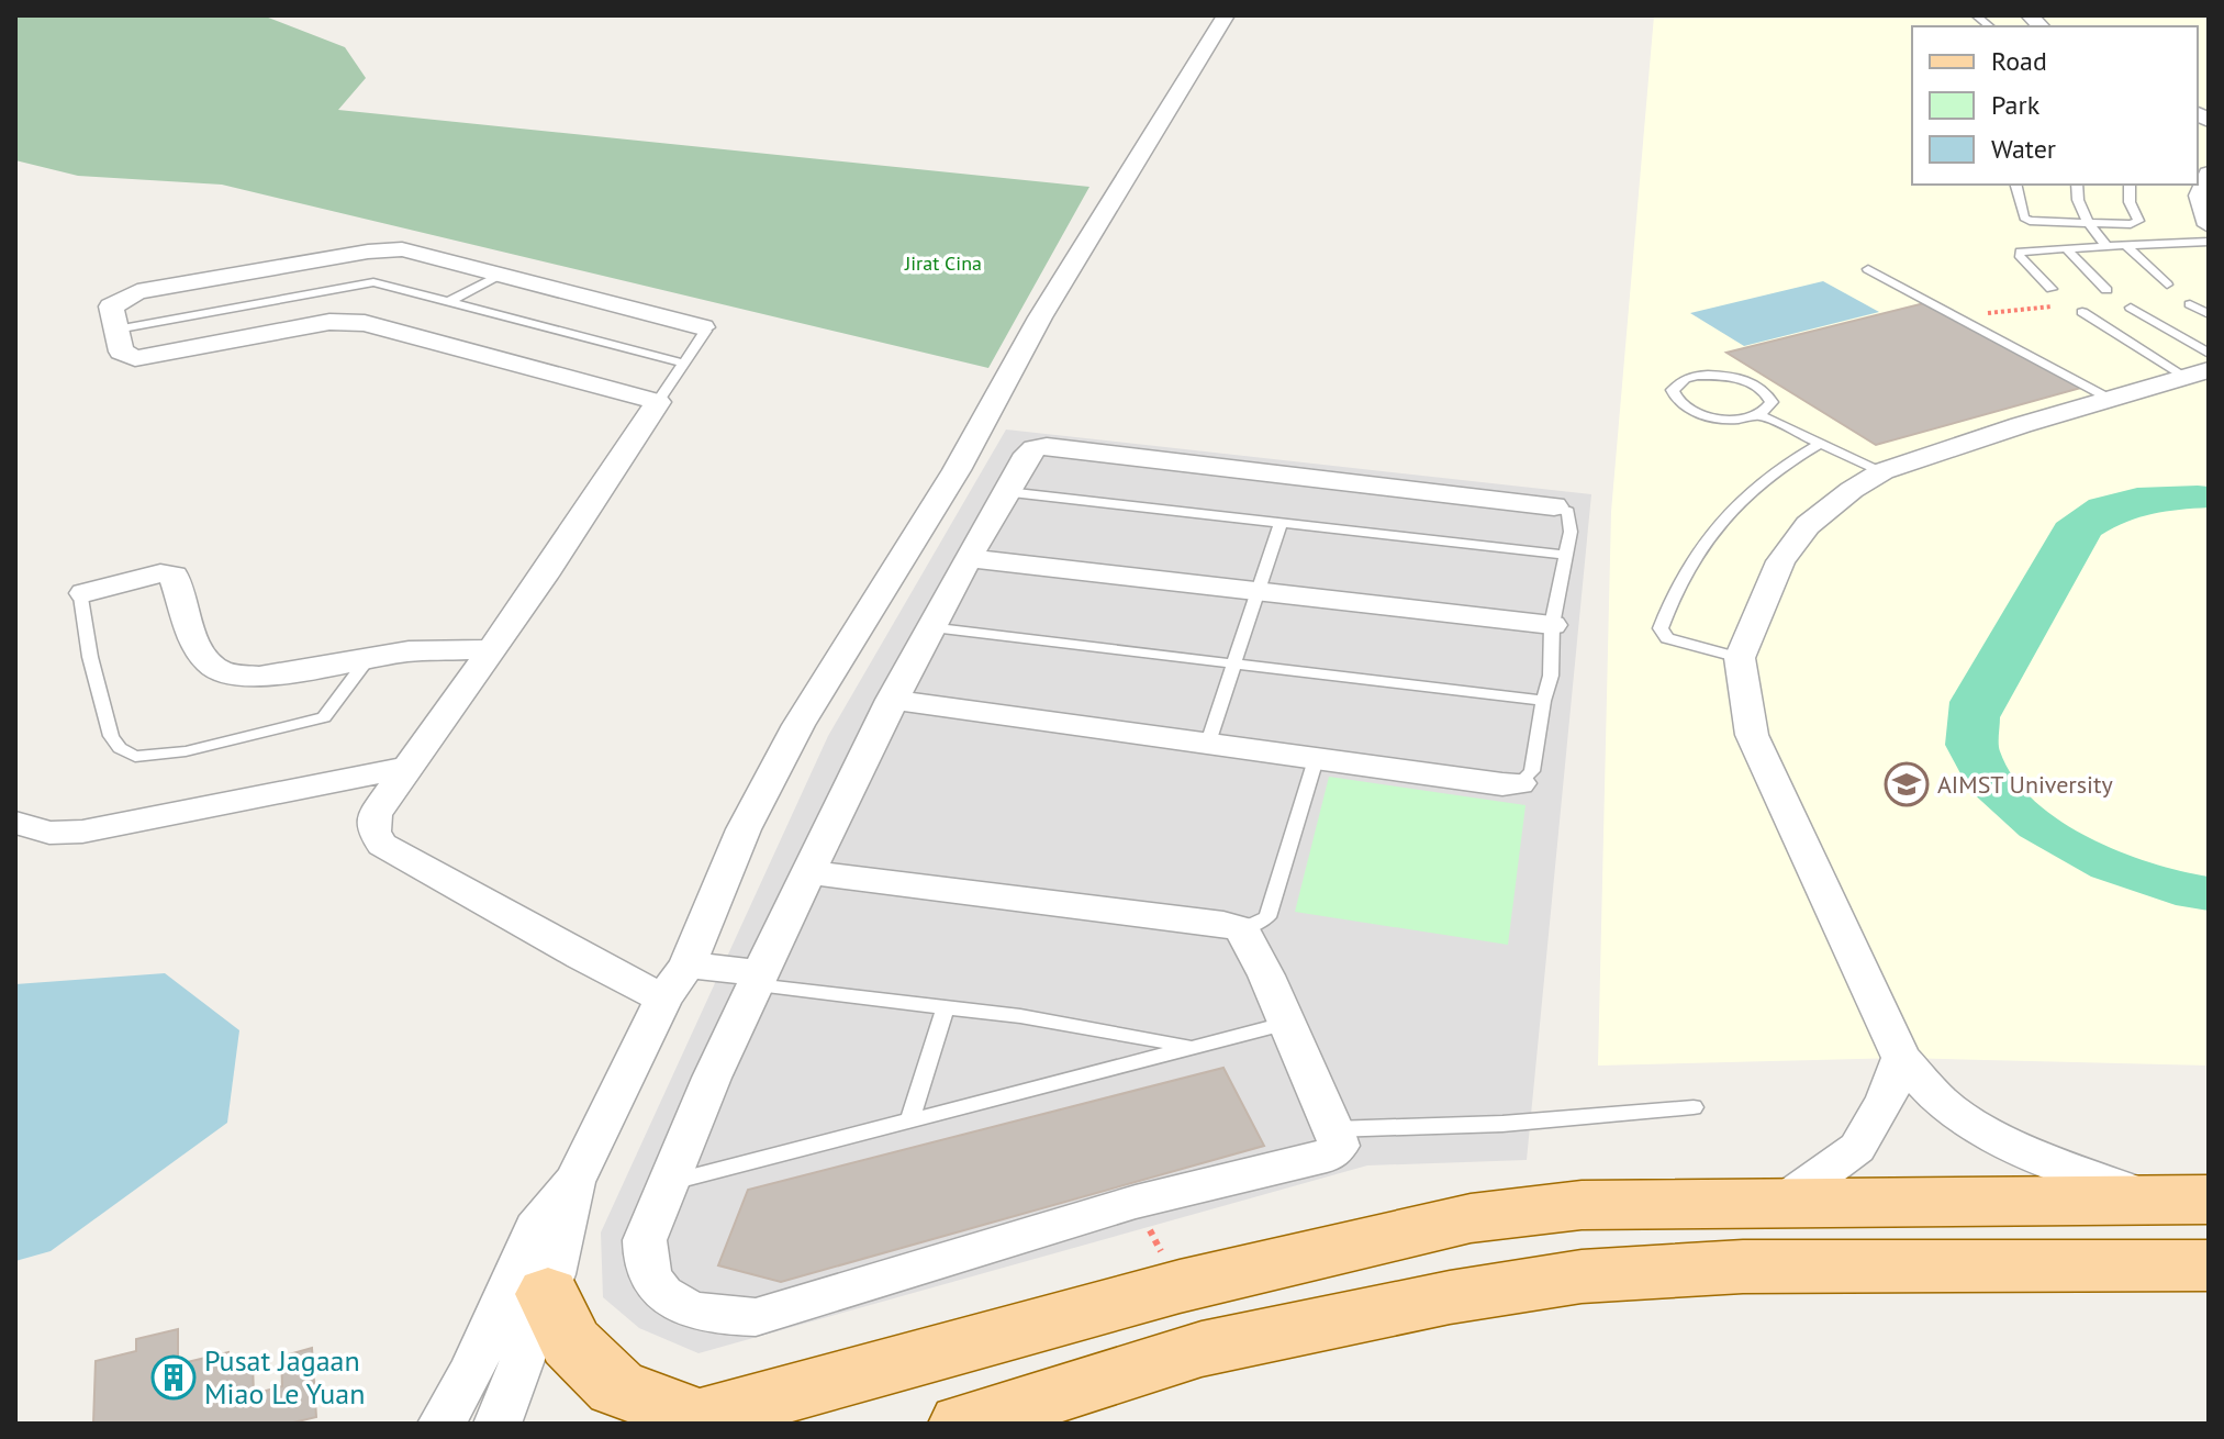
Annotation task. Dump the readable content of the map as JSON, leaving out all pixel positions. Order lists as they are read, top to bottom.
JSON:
{
  "parks": ["Jirat Cina"],
  "places": {
    "school or university": ["AIMST University"],
    "building": ["Pusat Jagaan Miao Le Yuan"]
  },
  "legend": ["Road", "Park", "Water"]
}
